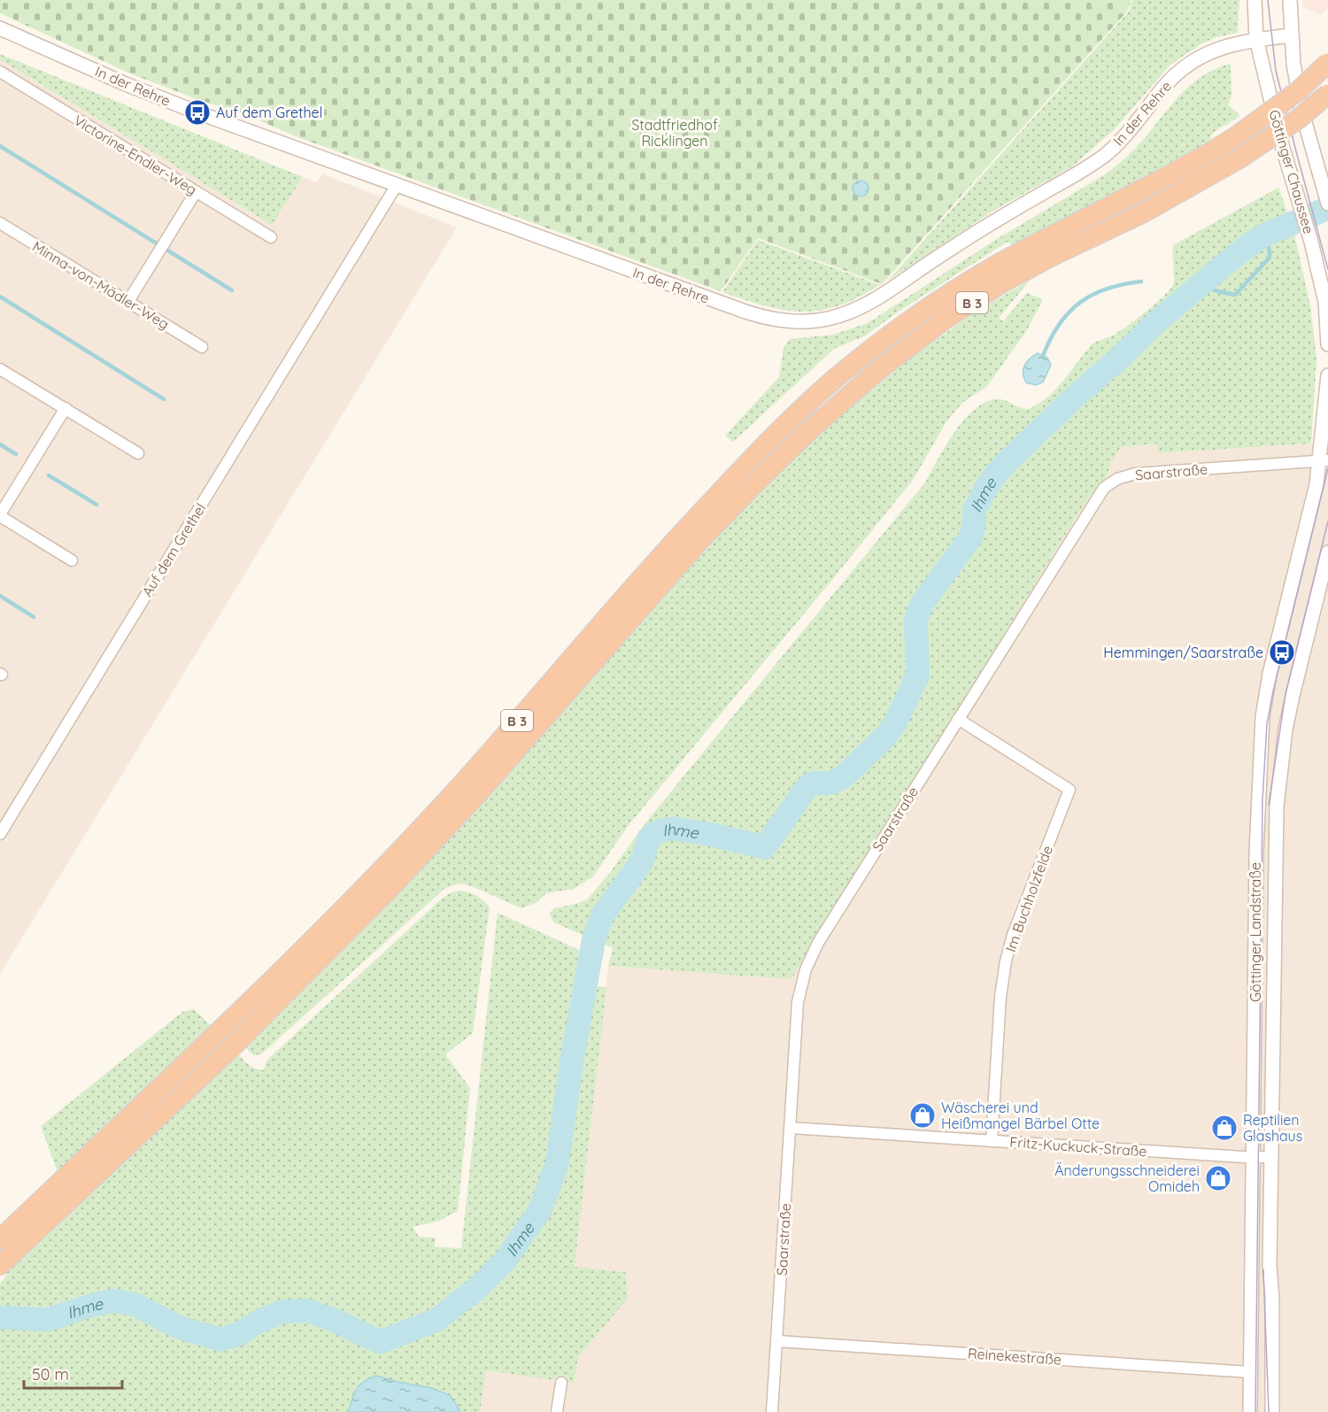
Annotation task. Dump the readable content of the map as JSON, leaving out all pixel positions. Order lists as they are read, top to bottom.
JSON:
{
  "streets": {
    "highway": ["B 3"],
    "street": [
      "In der Rehre",
      "Victorine-Endler-Weg",
      "Göttinger Chaussee",
      "Minna-von-Mädler-Weg",
      "Saarstraße",
      "Auf dem Grethel",
      "Im Buchholzfelde",
      "Göttinger Landstraße",
      "Fritz-Kuckuck-Straße",
      "Reinekestraße"
    ]
  },
  "crossings": [
    ["In der Rehre", "Göttinger Chaussee"],
    ["In der Rehre", "Auf dem Grethel"],
    ["Saarstraße", "Im Buchholzfelde"],
    ["Saarstraße", "Göttinger Landstraße"],
    ["Saarstraße", "Fritz-Kuckuck-Straße"],
    ["Saarstraße", "Reinekestraße"],
    ["Im Buchholzfelde", "Fritz-Kuckuck-Straße"],
    ["Göttinger Landstraße", "Fritz-Kuckuck-Straße"],
    ["Göttinger Landstraße", "Reinekestraße"]
  ],
  "water": ["Ihme"],
  "parks": ["Stadtfriedhof Ricklingen"],
  "places": {
    "bus stop": ["Auf dem Grethel", "Hemmingen/Saarstraße"],
    "shop": ["Wäscherei und Heißmangel Bärbel Otte", "Reptilien Glashaus", "Änderungsschneiderei Omideh"]
  },
  "scale_bar": "50 m"
}
